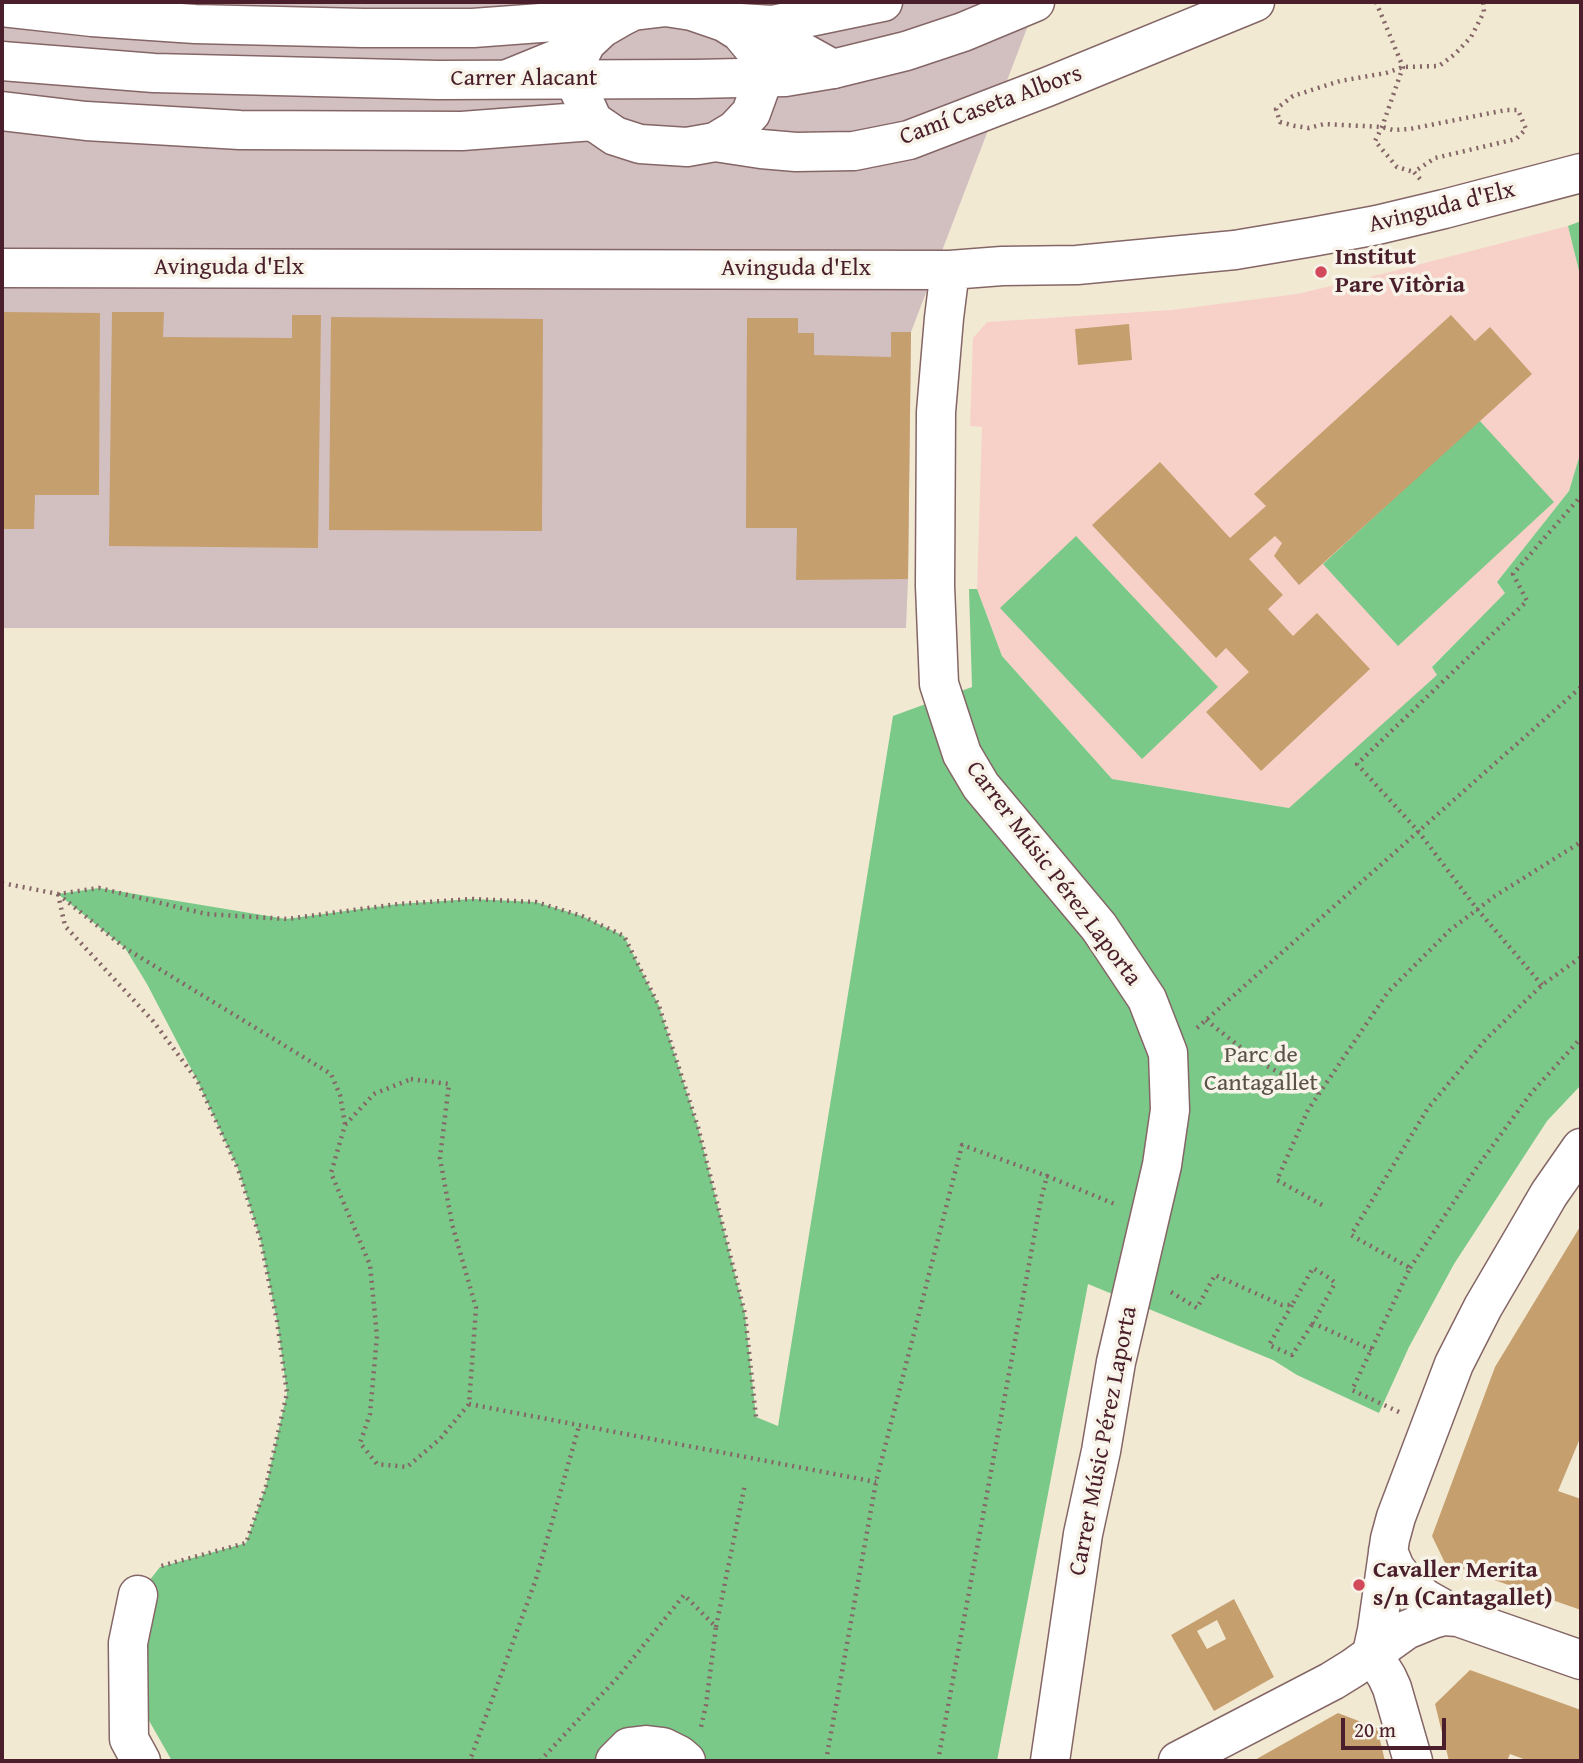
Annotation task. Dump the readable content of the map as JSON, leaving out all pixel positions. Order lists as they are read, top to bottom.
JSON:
{
  "streets": {
    "street": [
      "Carrer Alacant",
      "Camí Caseta Albors",
      "Avinguda d'Elx",
      "Carrer Músic Pérez Laporta"
    ]
  },
  "crossings": [
    ["Avinguda d'Elx", "Carrer Músic Pérez Laporta"]
  ],
  "parks": ["Parc de Cantagallet"],
  "places": ["Institut Pare Vitòria", "Cavaller Merita s/n (Cantagallet)"],
  "scale_bar": "20 m"
}
